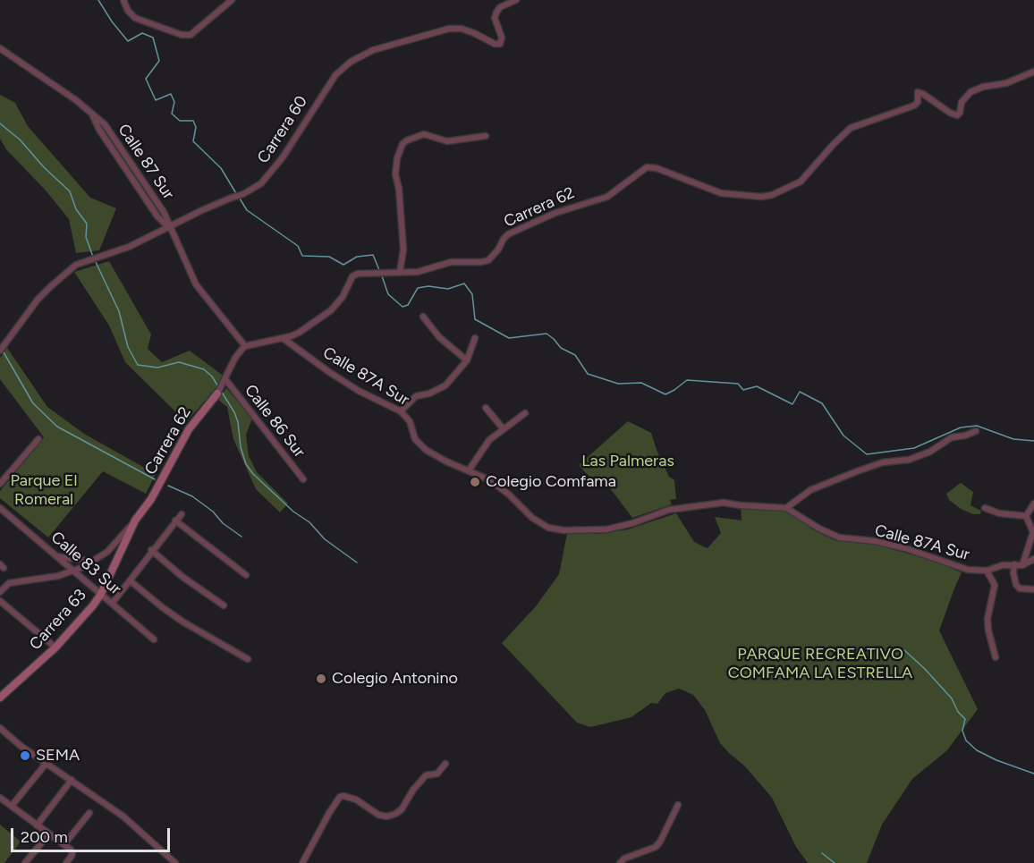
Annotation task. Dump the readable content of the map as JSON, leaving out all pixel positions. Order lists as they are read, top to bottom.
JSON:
{
  "streets": {
    "street": [
      "Carrera 60",
      "Calle 87 Sur",
      "Carrera 62",
      "Calle 87A Sur",
      "Calle 86 Sur",
      "Calle 83 Sur",
      "Carrera 63"
    ]
  },
  "crossings": [
    ["Carrera 60", "Calle 87 Sur"],
    ["Calle 87 Sur", "Carrera 62"],
    ["Carrera 62", "Calle 87A Sur"],
    ["Carrera 62", "Calle 86 Sur"],
    ["Carrera 62", "Calle 83 Sur"],
    ["Carrera 62", "Carrera 63"],
    ["Calle 83 Sur", "Carrera 63"]
  ],
  "parks": ["Las Palmeras", "Parque El Romeral", "PARQUE RECREATIVO COMFAMA LA ESTRELLA"],
  "places": ["Colegio Comfama", "Colegio Antonino", "SEMA"],
  "scale_bar": "200 m"
}
